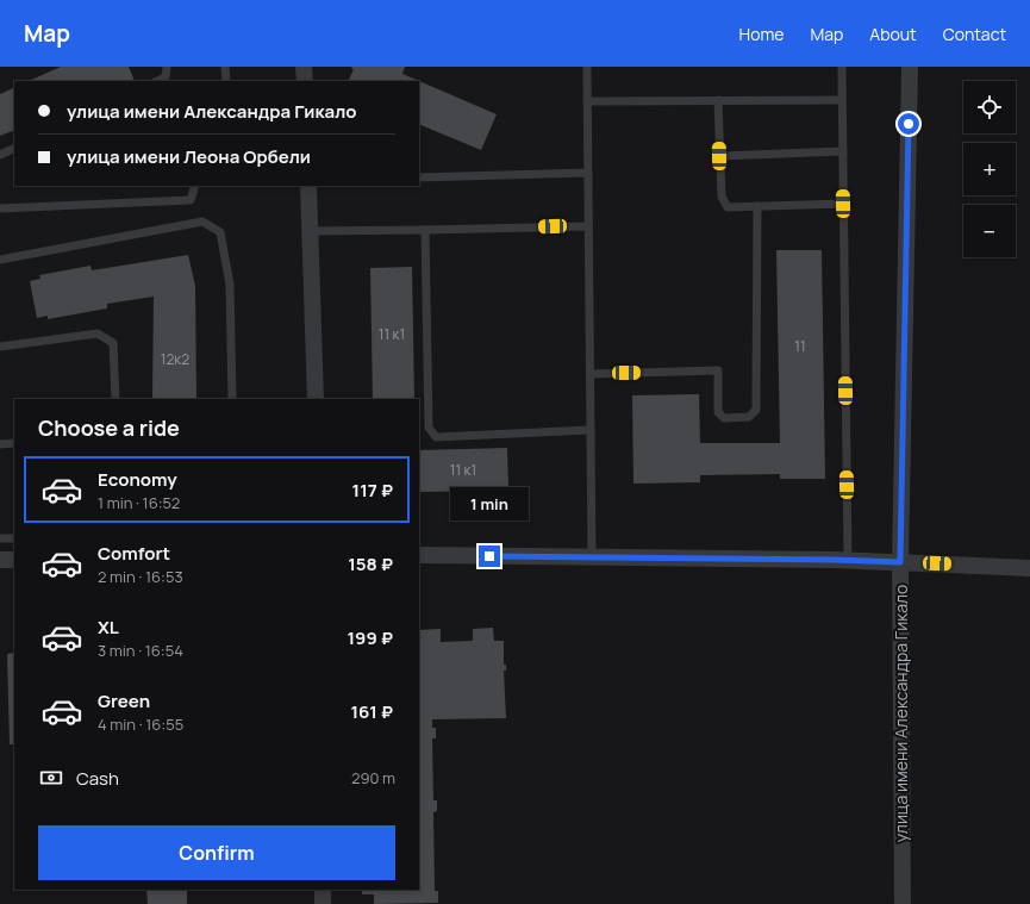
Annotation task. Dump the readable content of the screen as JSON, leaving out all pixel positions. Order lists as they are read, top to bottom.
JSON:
{
  "streets": {
    "street": ["улица имени Александра Гикало"]
  },
  "house_numbers": [
    "11 к1",
    "11",
    "12к2",
    "11 к1"
  ],
  "page": {
    "header": "Map",
    "nav": [
      "Home",
      "Map",
      "About",
      "Contact"
    ],
    "map_buttons": ["+", "−"],
    "banner": ["улица имени Александра Гикало", "улица имени Леона Орбели"],
    "heading": "Choose a ride",
    "list": [
      {
        "name": "Economy",
        "note": "1 min · 16:52",
        "value": "117 ₽"
      },
      {
        "name": "Comfort",
        "note": "2 min · 16:53",
        "value": "158 ₽"
      },
      {
        "name": "XL",
        "note": "3 min · 16:54",
        "value": "199 ₽"
      },
      {
        "name": "Green",
        "note": "4 min · 16:55",
        "value": "161 ₽"
      }
    ],
    "bubble": "1 min",
    "pay": ["Cash", "290 m"],
    "buttons": "Confirm"
  }
}
